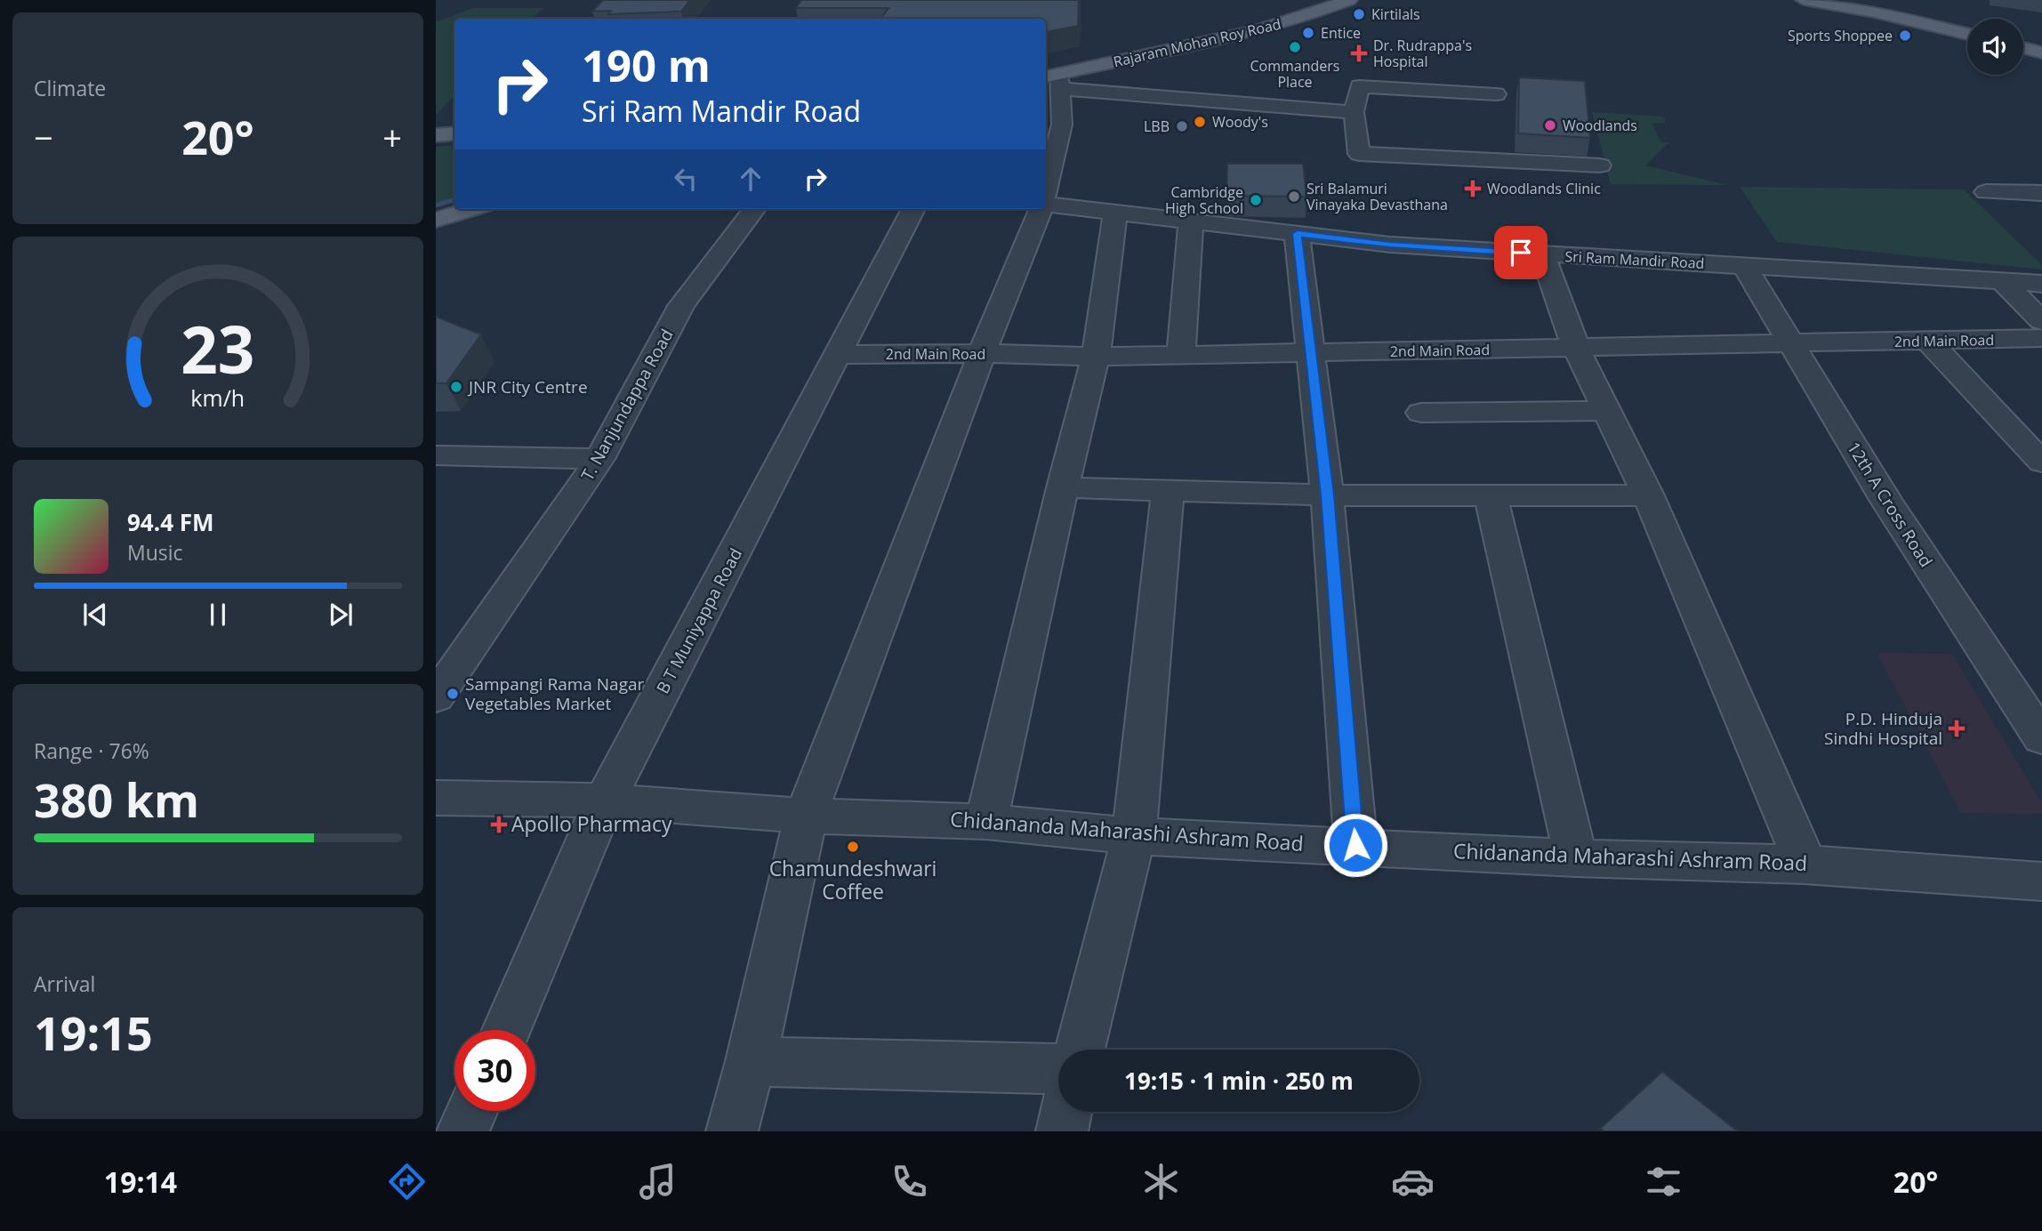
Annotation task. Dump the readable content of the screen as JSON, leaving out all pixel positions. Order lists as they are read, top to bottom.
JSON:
{
  "streets": {
    "main road": ["Rajaram Mohan Roy Road"],
    "street": [
      "Sri Ram Mandir Road",
      "2nd Main Road",
      "T. Nanjundappa Road",
      "12th A Cross Road",
      "B T Muniyappa Road",
      "Chidananda Maharashi Ashram Road"
    ]
  },
  "crossings": [
    ["Sri Ram Mandir Road", "12th A Cross Road"],
    ["2nd Main Road", "12th A Cross Road"],
    ["2nd Main Road", "B T Muniyappa Road"],
    ["B T Muniyappa Road", "Chidananda Maharashi Ashram Road"]
  ],
  "places": {
    "other": [
      "Kirtilals",
      "Entice",
      "Sports Shoppee",
      "Commanders Place",
      "Woody's",
      "Woodlands",
      "LBB",
      "Sri Balamuri Vinayaka Devasthana",
      "Cambridge High School",
      "JNR City Centre",
      "Sampangi Rama Nagar Vegetables Market",
      "Chamundeshwari Coffee"
    ],
    "health": [
      "Dr. Rudrappa's Hospital",
      "Woodlands Clinic",
      "P.D. Hinduja Sindhi Hospital",
      "Apollo Pharmacy"
    ]
  },
  "page": {
    "tile": [
      "Climate",
      ["Range · 76%", "380 km"],
      ["Arrival", "19:15"]
    ],
    "turn": ["190 m", "Sri Ram Mandir Road"],
    "heat": ["−", "20°", "+"],
    "song": ["94.4 FM", "Music"],
    "limit": "30",
    "trip": "19:15 · 1 min · 250 m",
    "tabs": ["19:14", "20°"],
    "gauge": ["23", "km/h"]
  }
}
